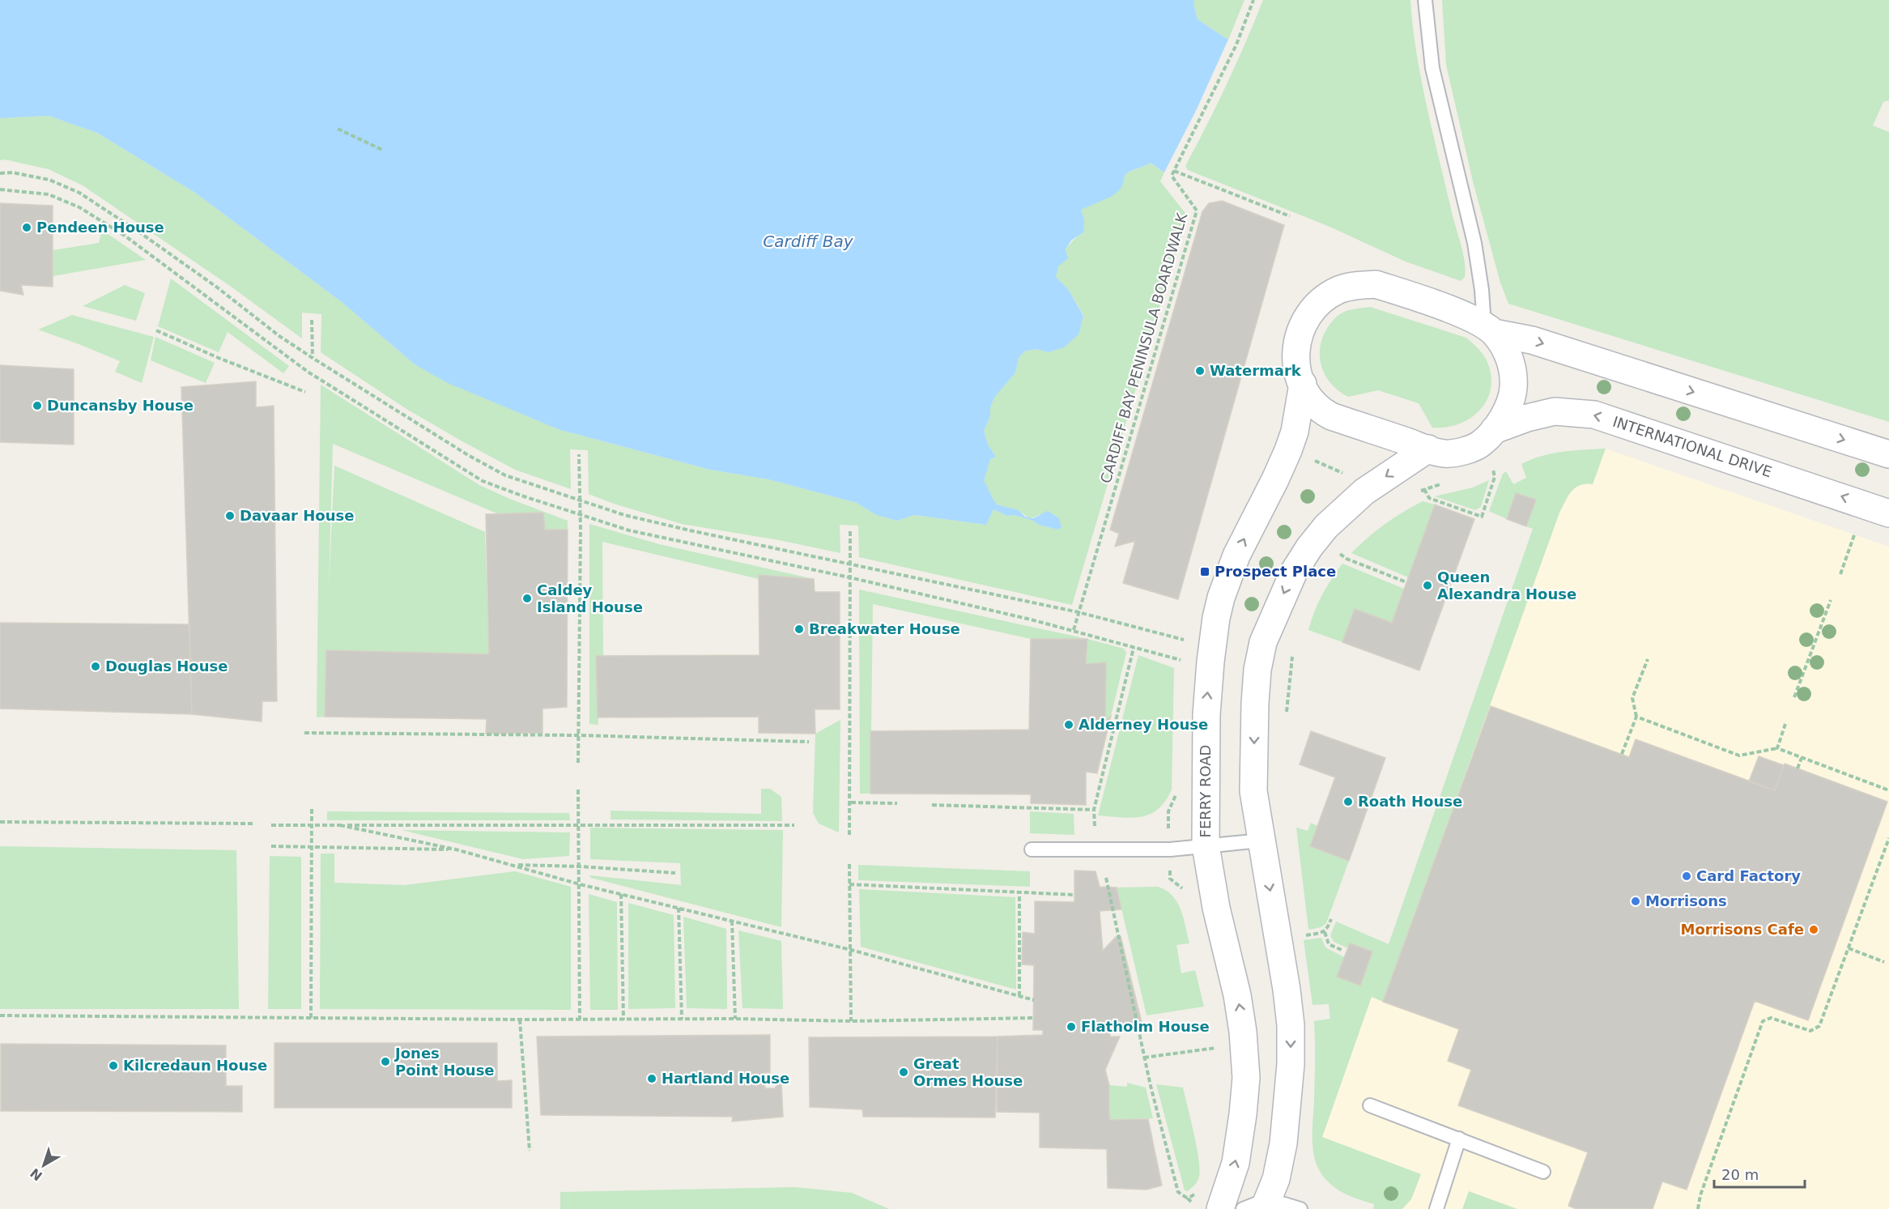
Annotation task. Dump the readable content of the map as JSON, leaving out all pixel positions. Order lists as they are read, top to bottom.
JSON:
{
  "streets": {
    "street": ["INTERNATIONAL DRIVE", "FERRY ROAD"],
    "path": ["CARDIFF BAY PENINSULA BOARDWALK"]
  },
  "water": ["Cardiff Bay"],
  "places": {
    "other": [
      "Pendeen House",
      "Watermark",
      "Duncansby House",
      "Davaar House",
      "Queen Alexandra House",
      "Caldey Island House",
      "Breakwater House",
      "Douglas House",
      "Alderney House",
      "Roath House",
      "Card Factory",
      "Morrisons",
      "Morrisons Cafe",
      "Flatholm House",
      "Jones Point House",
      "Kilcredaun House",
      "Great Ormes House",
      "Hartland House"
    ],
    "transit": ["Prospect Place"]
  },
  "scale_bar": "20 m",
  "north": "bottom left"
}
